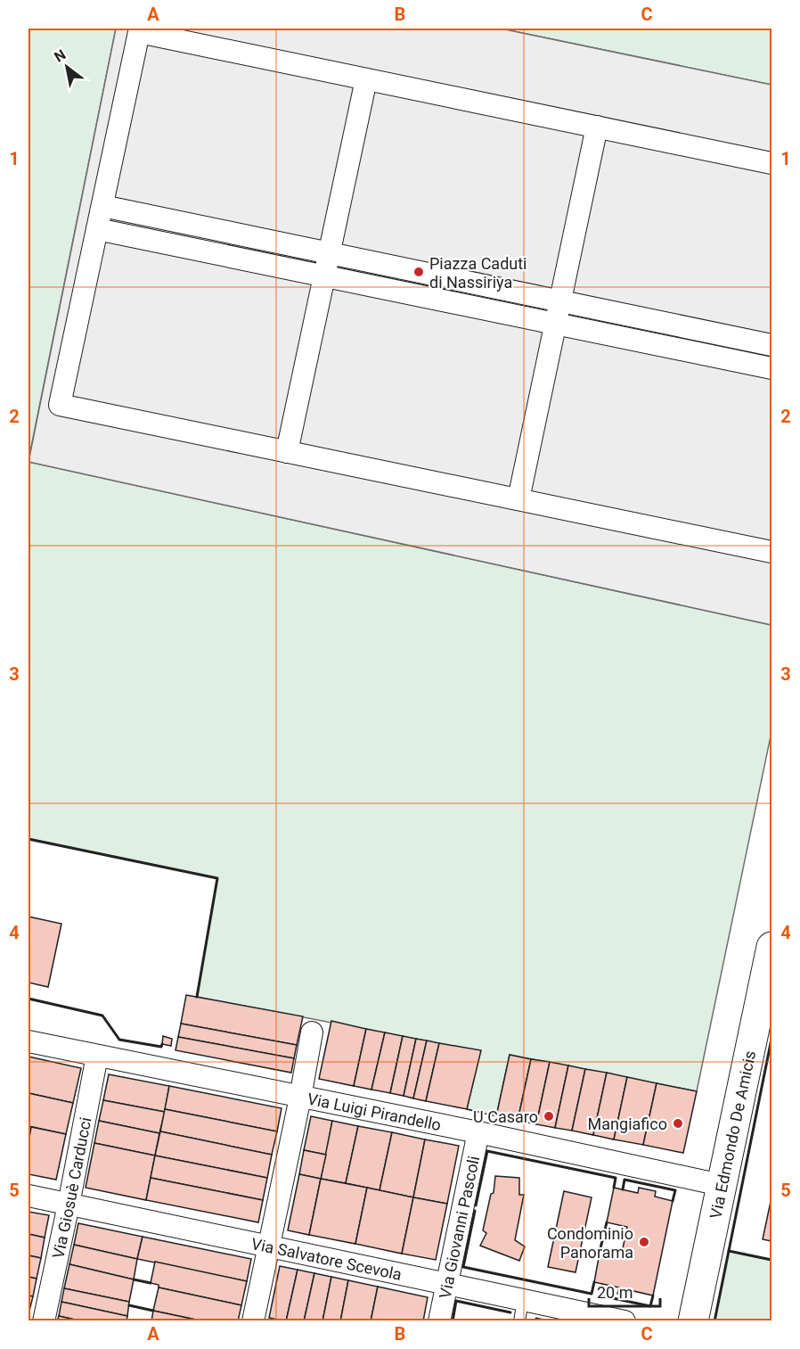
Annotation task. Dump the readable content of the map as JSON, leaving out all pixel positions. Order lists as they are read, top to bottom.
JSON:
{
  "streets": {
    "main road": ["Via Edmondo De Amicis"],
    "street": [
      "Via Luigi Pirandello",
      "Via Giosuè Carducci",
      "Via Giovanni Pascoli",
      "Via Salvatore Scevola"
    ]
  },
  "crossings": [
    ["Via Luigi Pirandello", "Via Edmondo De Amicis"],
    ["Via Luigi Pirandello", "Via Giosuè Carducci"],
    ["Via Luigi Pirandello", "Via Giovanni Pascoli"],
    ["Via Giosuè Carducci", "Via Salvatore Scevola"],
    ["Via Giovanni Pascoli", "Via Salvatore Scevola"]
  ],
  "places": [
    "Piazza Caduti di Nassiriya",
    "U Casaro",
    "Mangiafico",
    "Condominio Panorama"
  ],
  "scale_bar": "20 m",
  "north": "top left",
  "grid": {
    "columns": ["A", "B", "C"],
    "rows": [
      "1",
      "2",
      "3",
      "4",
      "5"
    ]
  }
}
